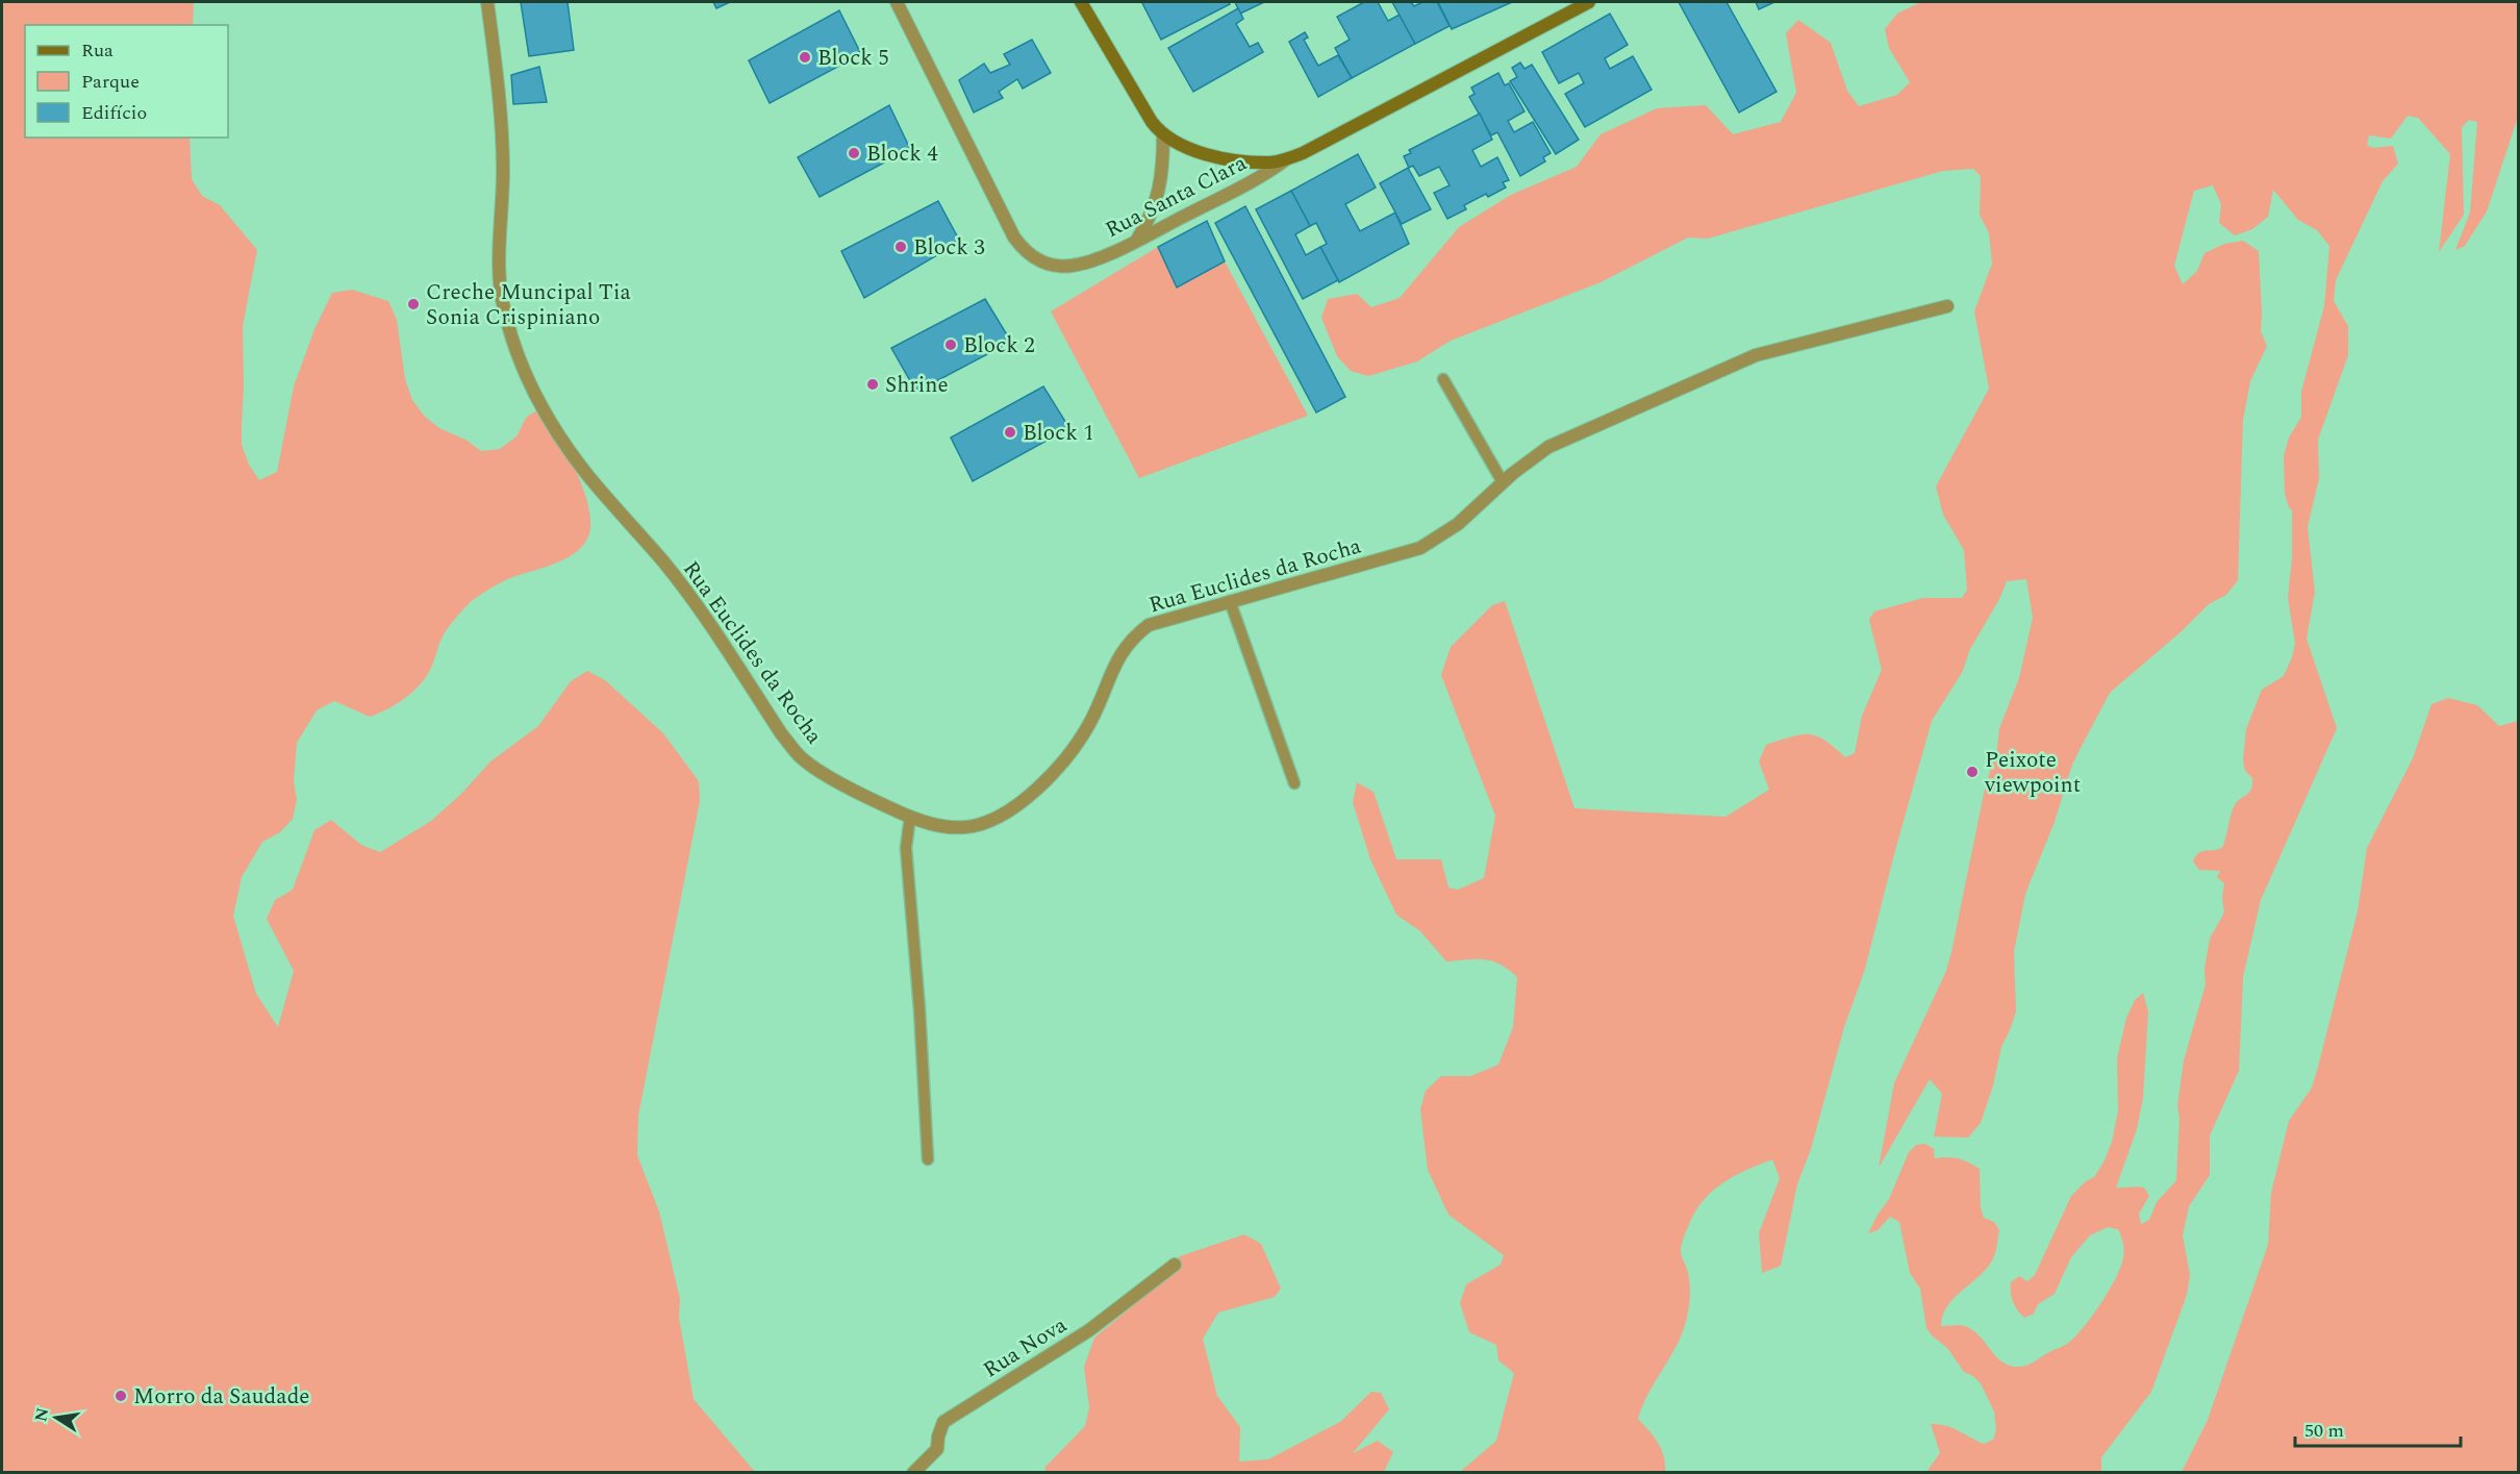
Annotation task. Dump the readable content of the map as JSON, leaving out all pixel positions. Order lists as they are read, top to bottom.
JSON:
{
  "streets": {
    "main road": ["Rua Santa Clara"],
    "street": ["Rua Euclides da Rocha", "Rua Nova"]
  },
  "places": [
    "Block 5",
    "Block 4",
    "Block 3",
    "Creche Muncipal Tia Sonia Crispiniano",
    "Block 2",
    "Shrine",
    "Block 1",
    "Peixote viewpoint",
    "Morro da Saudade"
  ],
  "legend": ["Rua", "Parque", "Edifício"],
  "scale_bar": "50 m",
  "north": "left"
}
